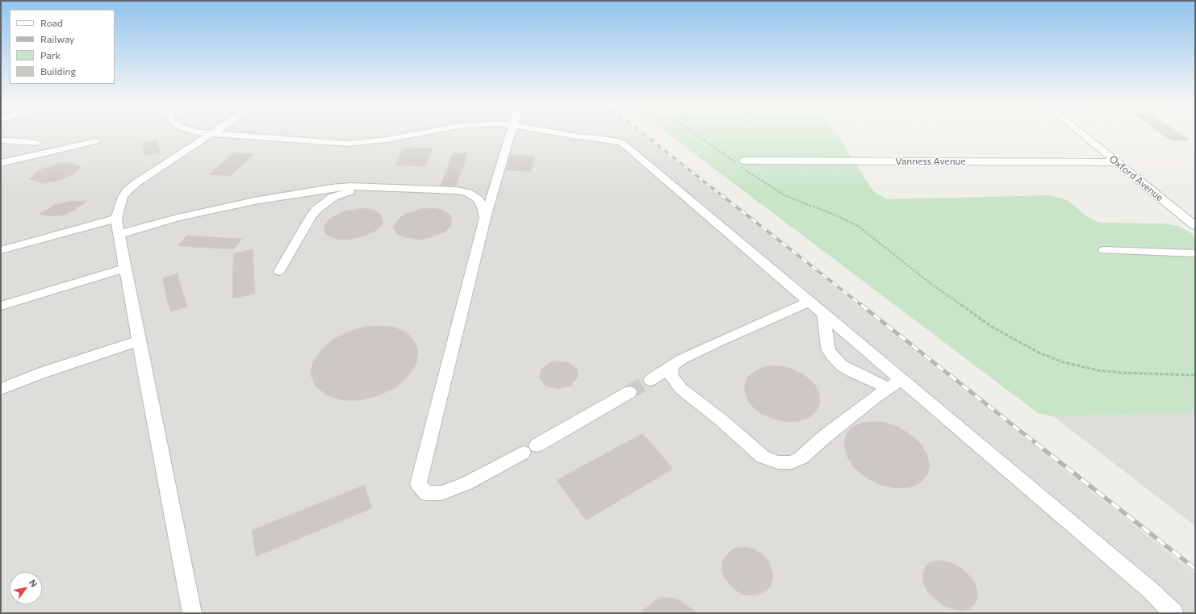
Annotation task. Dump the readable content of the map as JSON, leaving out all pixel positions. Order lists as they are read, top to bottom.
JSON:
{
  "streets": {
    "street": ["Vanness Avenue", "Oxford Avenue"]
  },
  "crossings": [
    ["Vanness Avenue", "Oxford Avenue"]
  ],
  "legend": [
    "Road",
    "Railway",
    "Park",
    "Building"
  ],
  "north": "top right"
}
